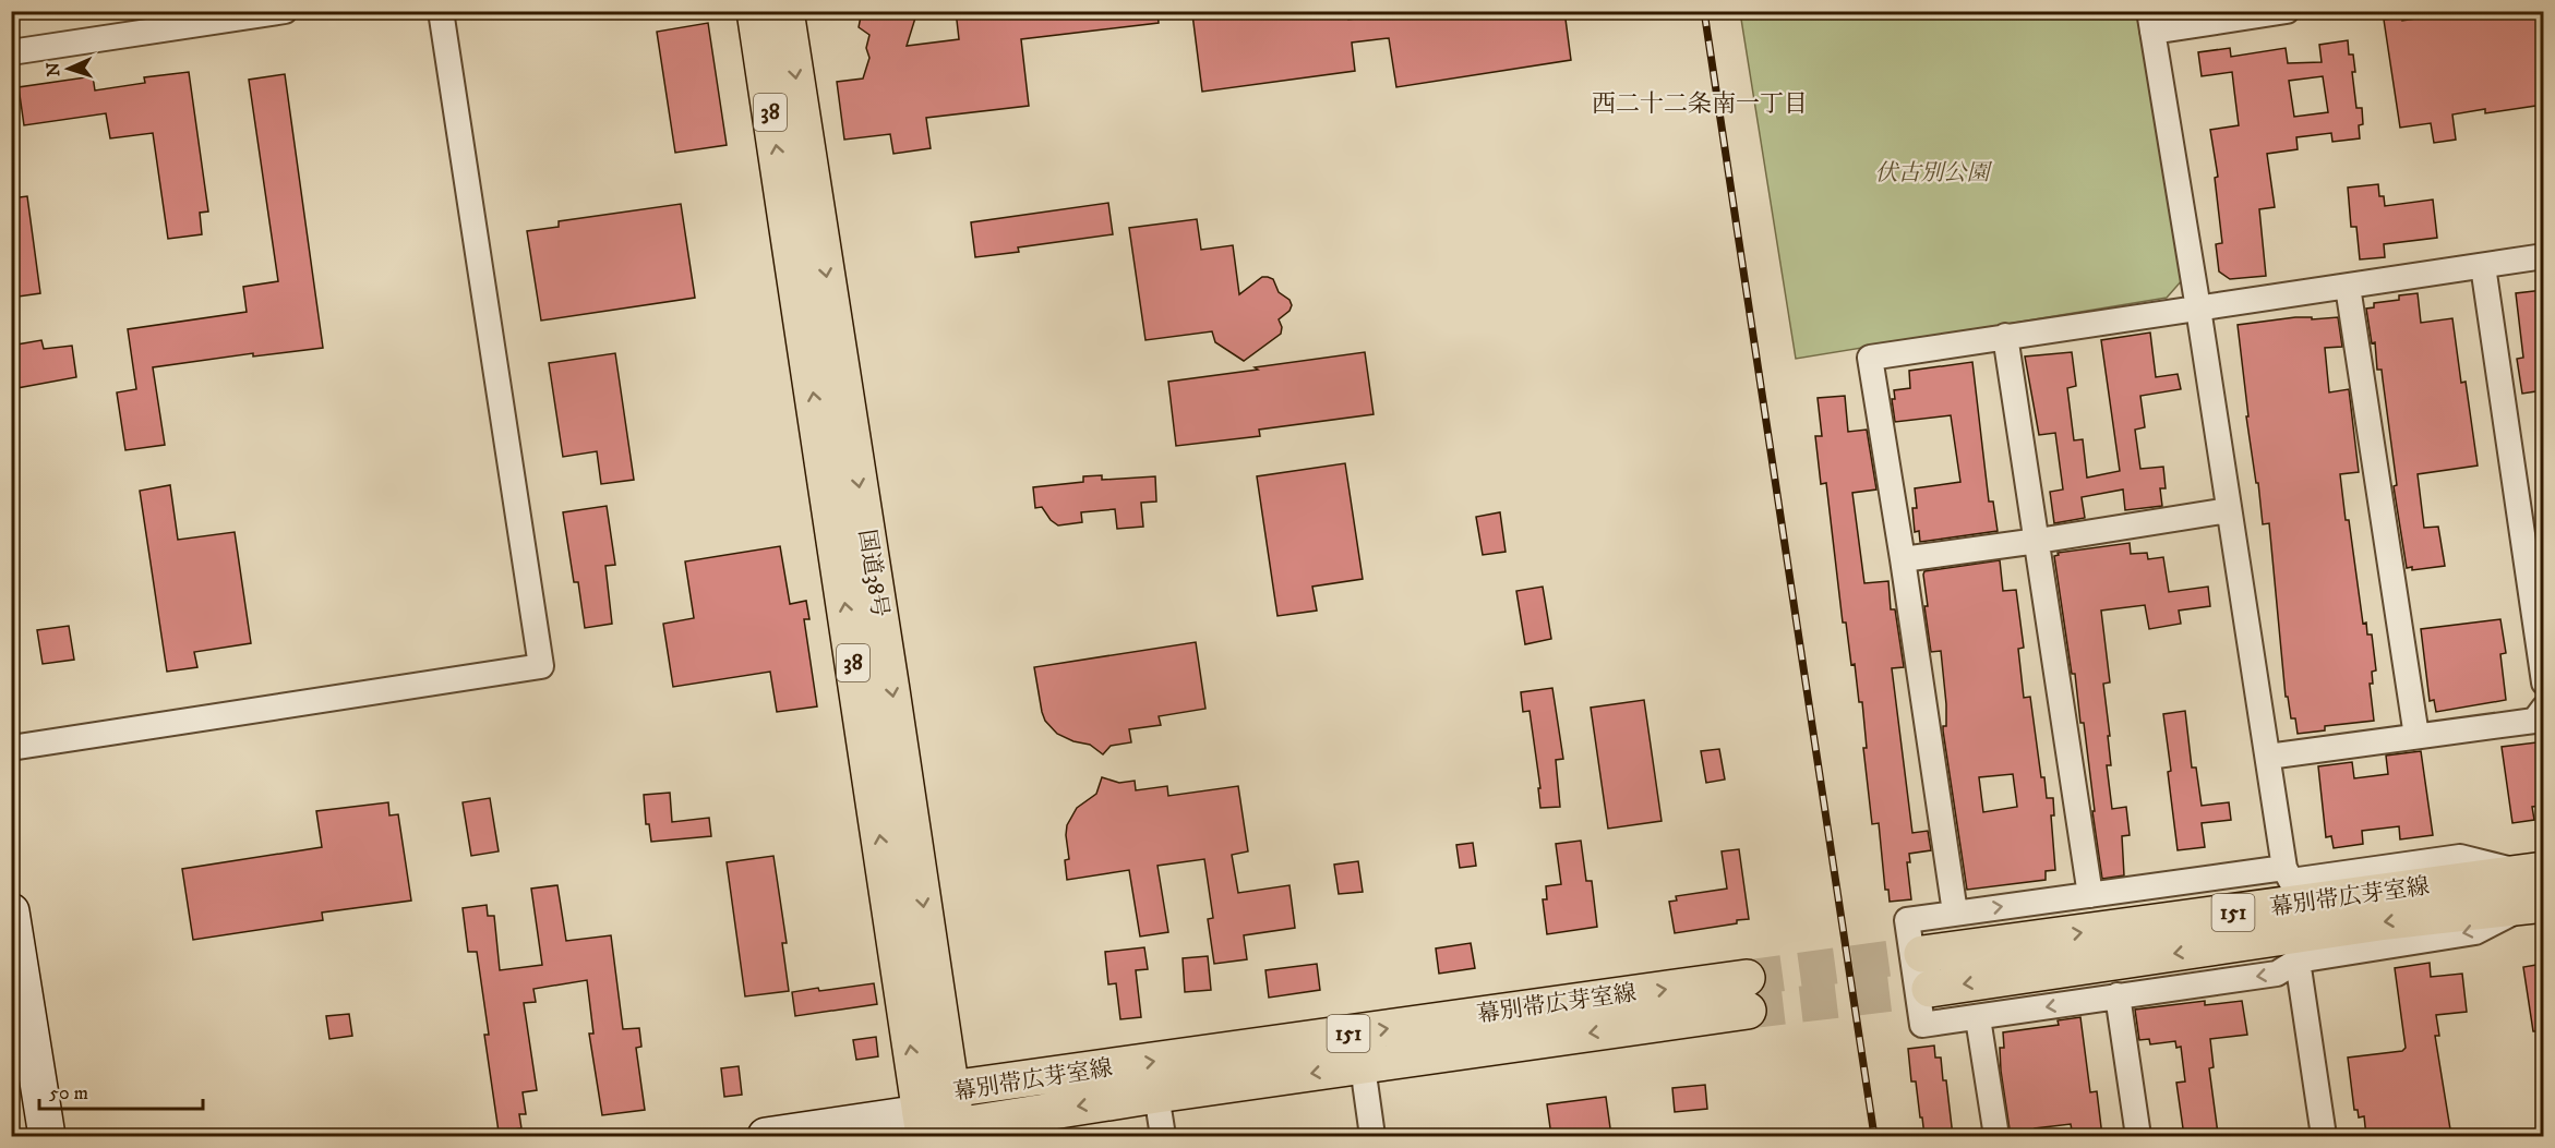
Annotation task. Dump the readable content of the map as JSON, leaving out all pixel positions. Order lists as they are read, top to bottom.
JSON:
{
  "streets": {
    "main road": [
      "38",
      "国道38号",
      "幕別帯広芽室線",
      "151"
    ]
  },
  "crossings": [
    ["国道38号", "幕別帯広芽室線"]
  ],
  "districts": ["西二十二条南一丁目"],
  "parks": ["伏古別公園"],
  "scale_bar": "50 m",
  "north": "left"
}
